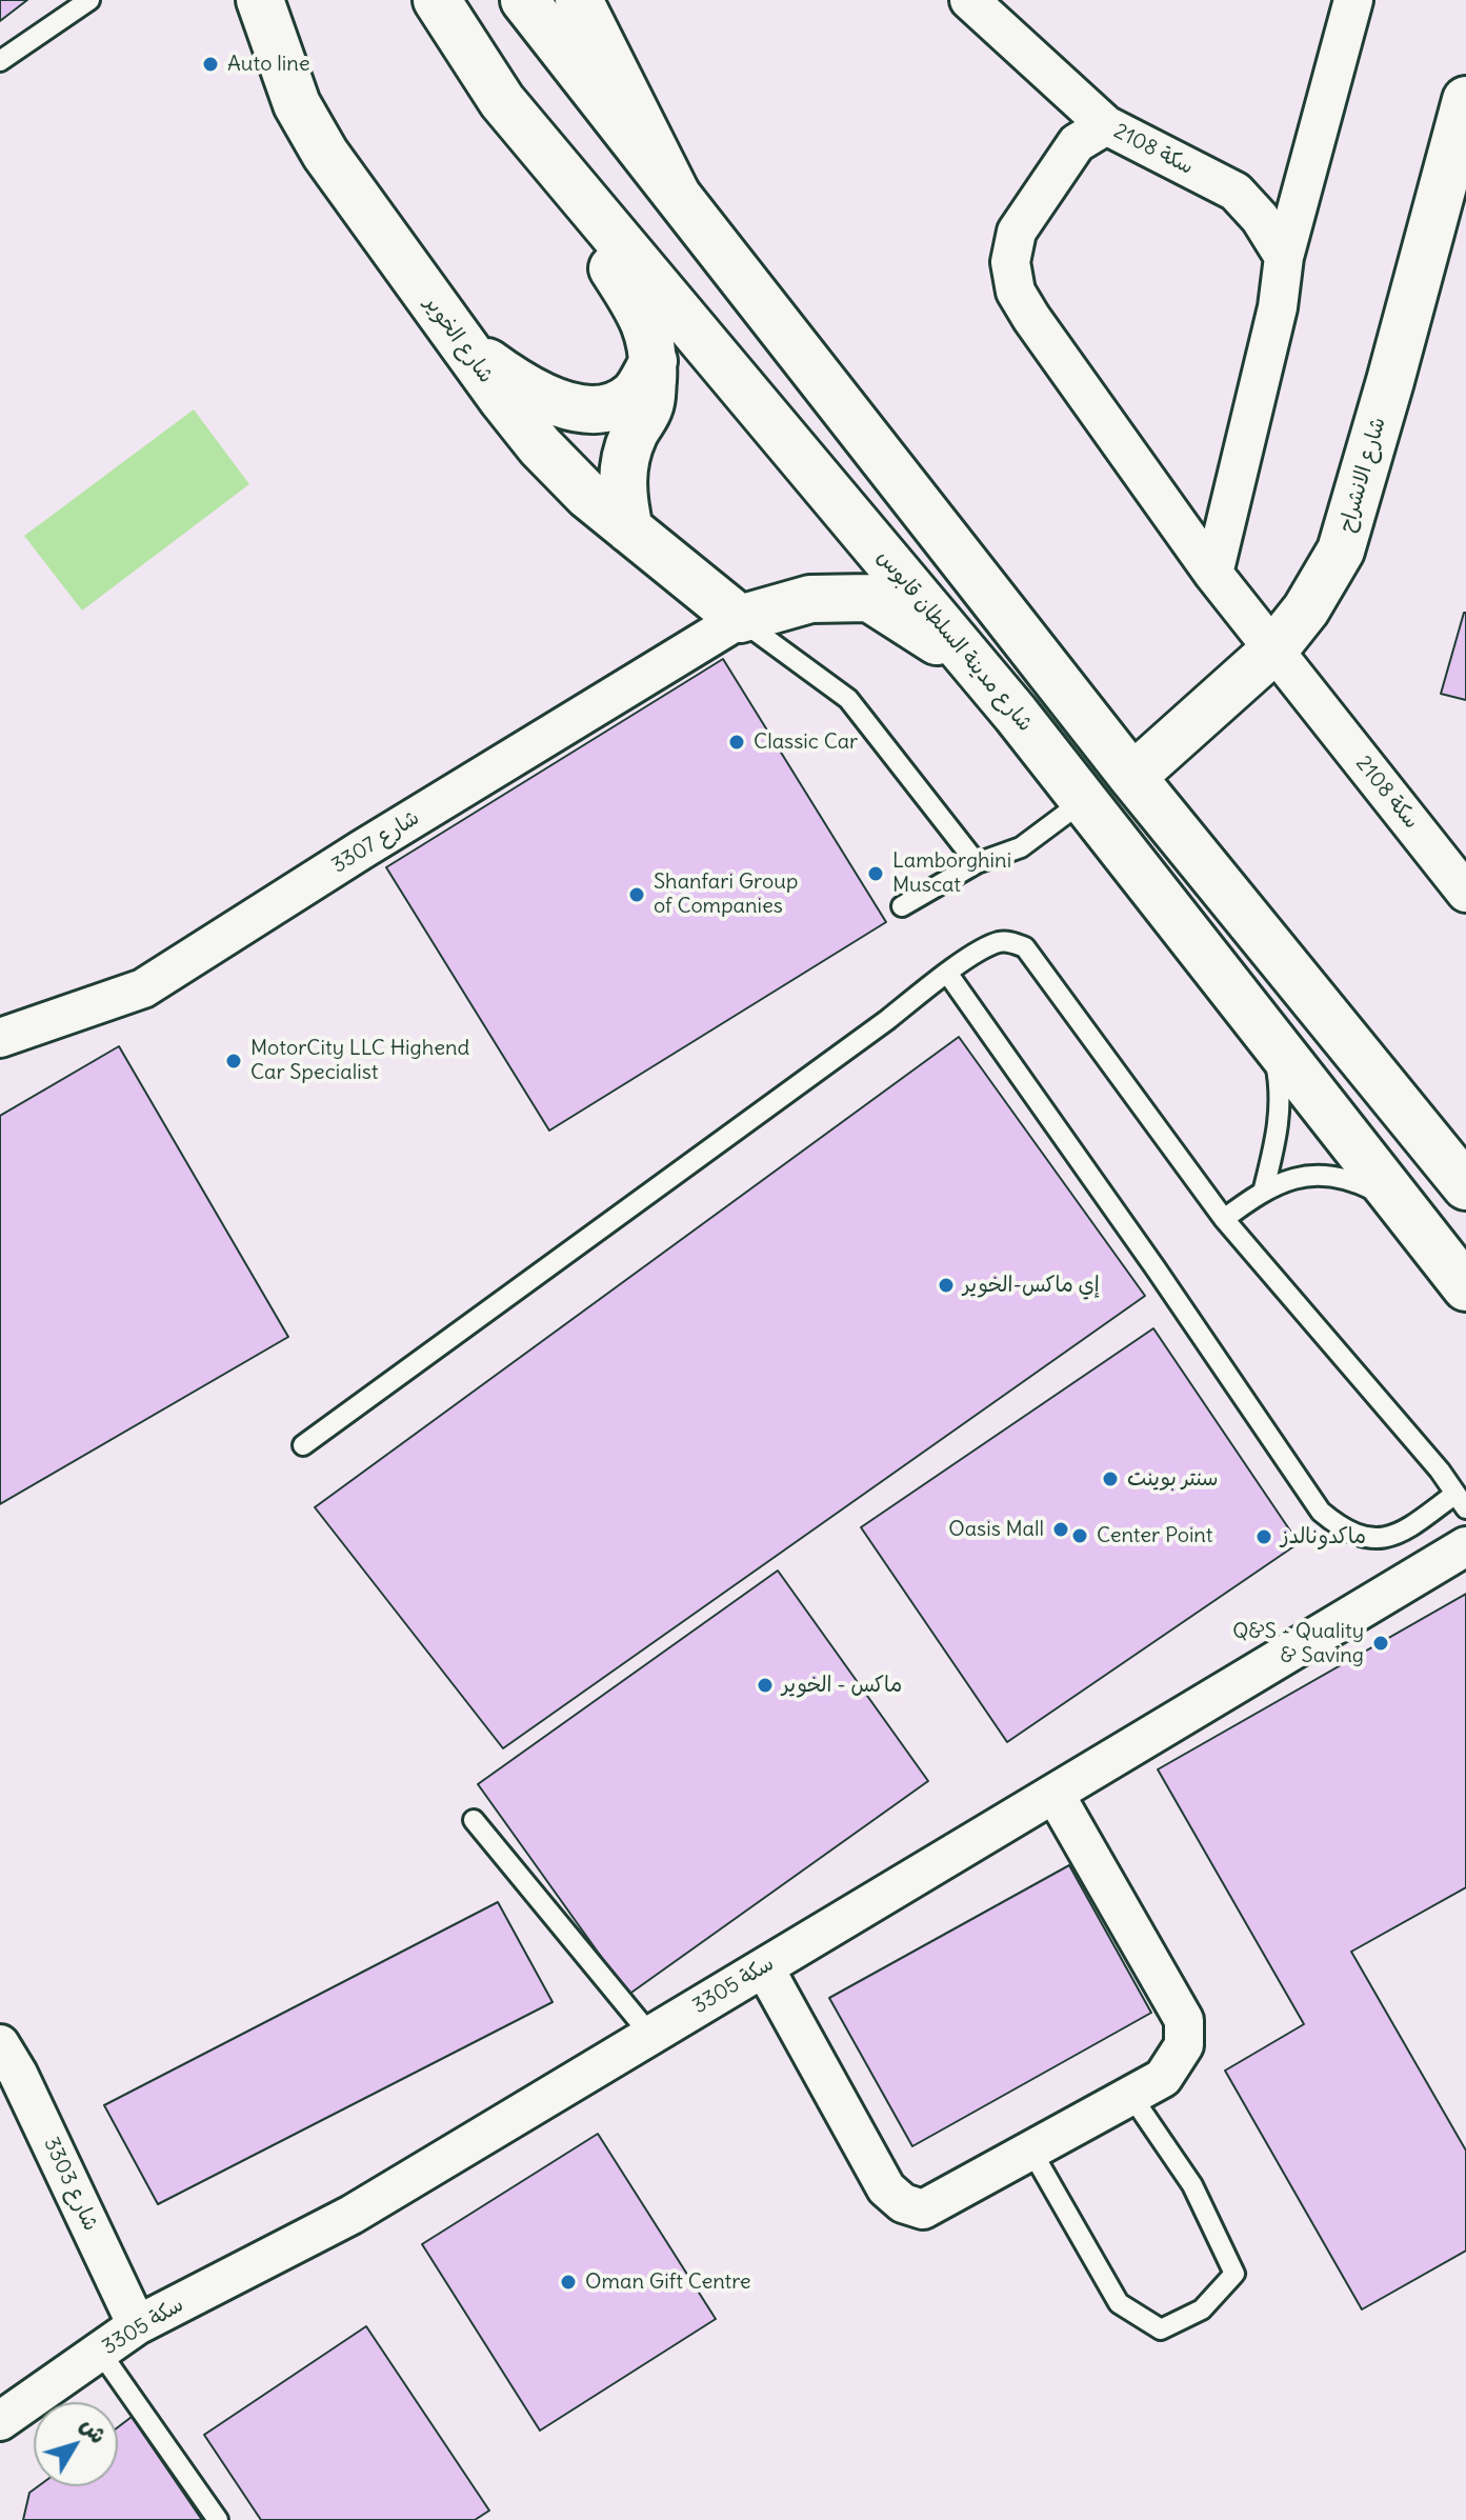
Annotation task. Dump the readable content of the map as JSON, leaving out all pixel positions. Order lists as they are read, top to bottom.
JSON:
{
  "streets": {
    "main road": ["شارع الخوير", "شارع الانشراح", "شارع مدينة السلطان قابوس"],
    "street": [
      "سكة 2108",
      "3307 شارع",
      "3305 سكة",
      "3303 شارع"
    ]
  },
  "crossings": [
    ["سكة 2108", "شارع الانشراح"],
    ["شارع الخوير", "3307 شارع"],
    ["3305 سكة", "3303 شارع"]
  ],
  "places": [
    "Auto line",
    "Classic Car",
    "Lamborghini Muscat",
    "Shanfari Group of Companies",
    "MotorCity LLC Highend Car Specialist",
    "إي ماكس-الخوير",
    "سنتر بوينت",
    "Oasis Mall",
    "Center Point",
    "ماكدونالدز",
    "Q&S - Quality & Saving",
    "ماكس - الخوير",
    "Oman Gift Centre"
  ],
  "north": "top right"
}
